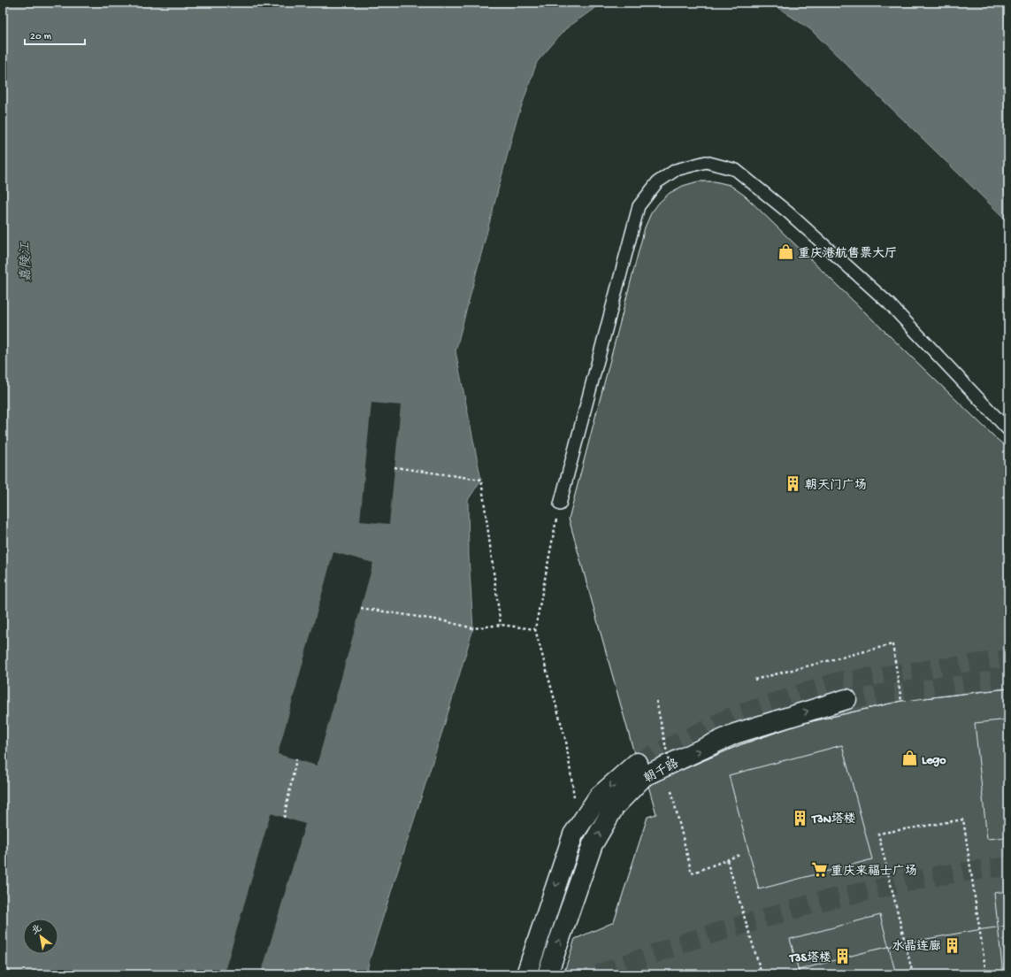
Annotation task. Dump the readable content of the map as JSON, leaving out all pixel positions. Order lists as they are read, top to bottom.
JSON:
{
  "streets": {
    "main road": ["朝千路"]
  },
  "water": ["嘉陵江"],
  "places": {
    "shop": ["重庆港航售票大厅", "Lego"],
    "building": [
      "朝天门广场",
      "T3N塔楼",
      "水晶连廊",
      "T3S塔楼"
    ],
    "supermarket": ["重庆来福士广场"]
  },
  "scale_bar": "20 m",
  "north": "top left"
}
